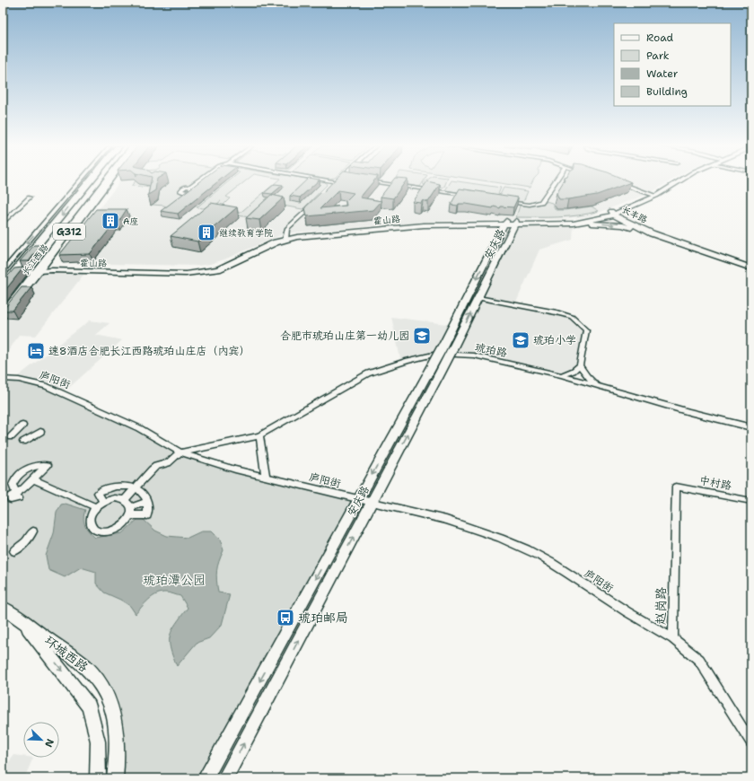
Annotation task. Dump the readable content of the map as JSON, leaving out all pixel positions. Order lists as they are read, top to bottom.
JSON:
{
  "streets": {
    "highway": ["G312", "长江西路"],
    "main road": [
      "长丰路",
      "霍山路",
      "安庆路",
      "环城西路"
    ],
    "street": [
      "琥珀路",
      "庐阳街",
      "中村路",
      "赵岗路"
    ]
  },
  "crossings": [
    ["长丰路", "霍山路"],
    ["霍山路", "安庆路"],
    ["霍山路", "长江西路"],
    ["安庆路", "庐阳街"],
    ["琥珀路", "庐阳街"],
    ["庐阳街", "赵岗路"],
    ["中村路", "赵岗路"]
  ],
  "parks": ["琥珀潭公园"],
  "places": {
    "building": ["A座", "继续教育学院"],
    "school or university": ["合肥市琥珀山庄第一幼儿园", "琥珀小学"],
    "hotel": ["速8酒店合肥长江西路琥珀山庄店（内宾）"],
    "bus stop": ["琥珀邮局"]
  },
  "legend": [
    "Road",
    "Park",
    "Water",
    "Building"
  ],
  "north": "bottom right"
}
